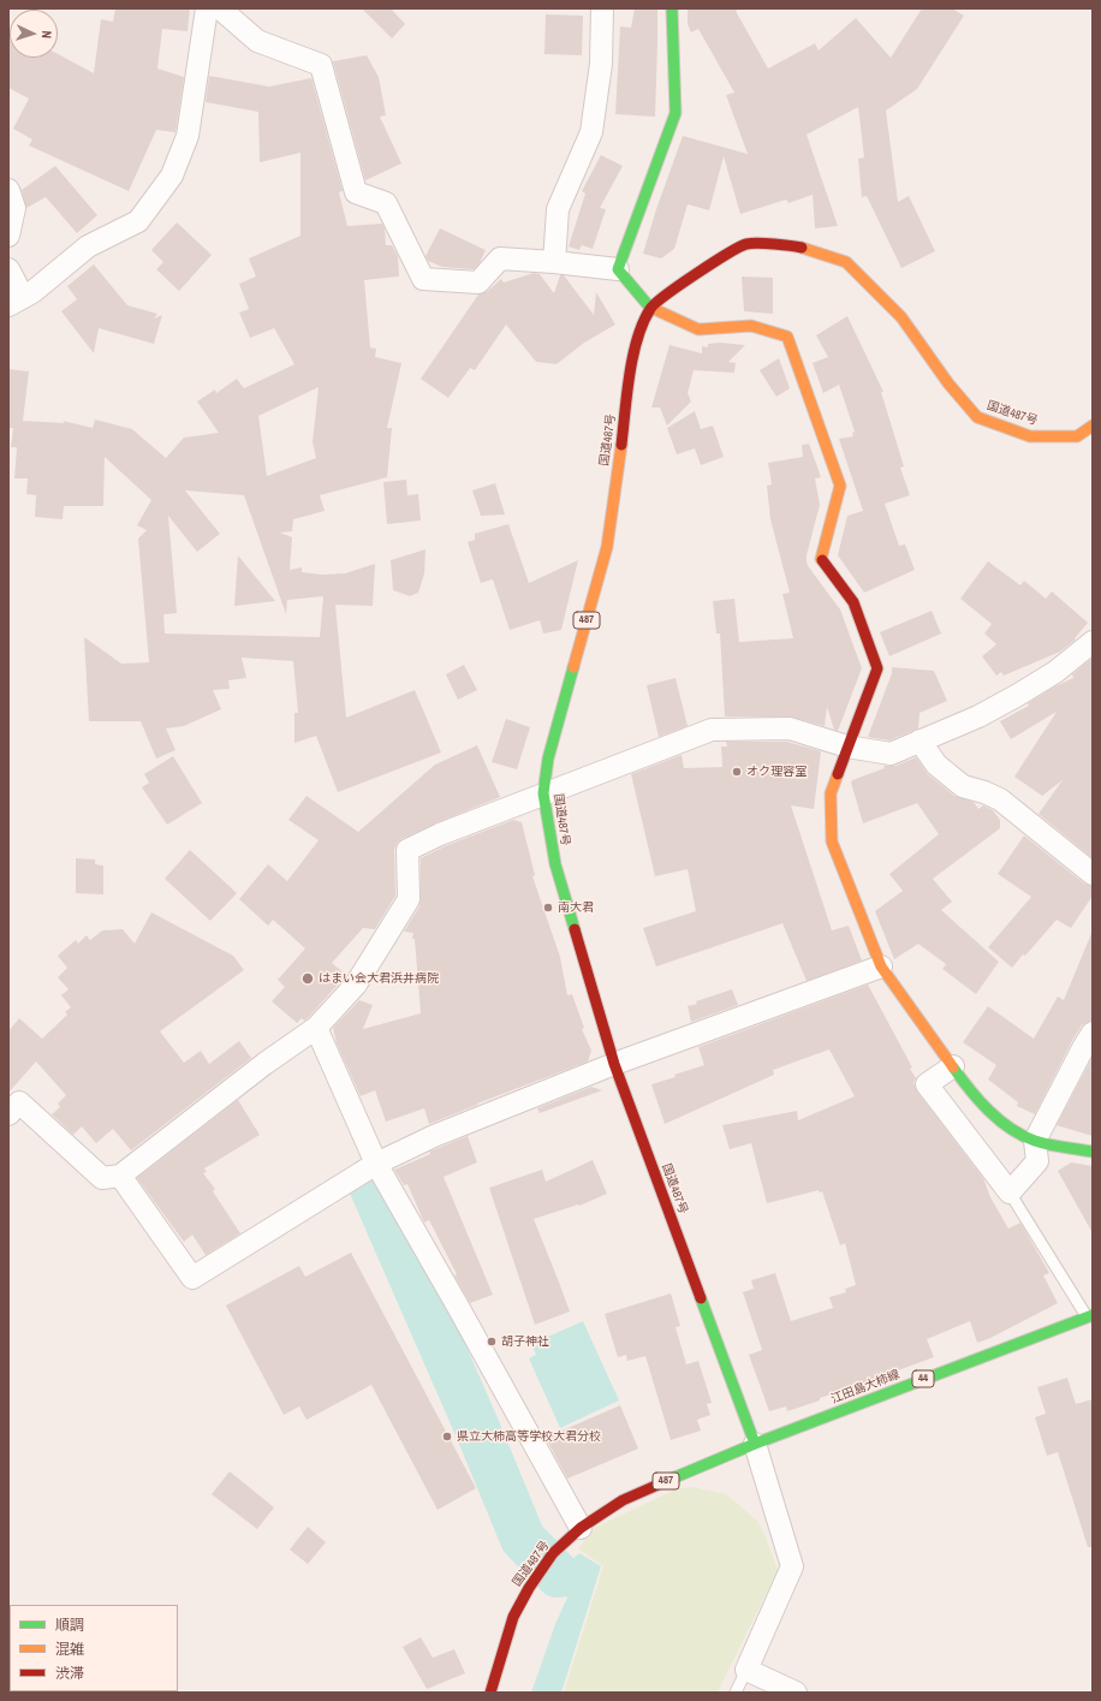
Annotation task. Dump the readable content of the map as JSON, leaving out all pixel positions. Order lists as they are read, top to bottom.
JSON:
{
  "streets": {
    "main road": [
      "国道487号",
      "487",
      "44",
      "江田島大柿線"
    ]
  },
  "crossings": [
    ["国道487号", "江田島大柿線"]
  ],
  "places": [
    "オク理容室",
    "南大君",
    "はまい会大君浜井病院",
    "胡子神社",
    "県立大柿高等学校大君分校"
  ],
  "legend": ["順調", "混雑", "渋滞"],
  "north": "right"
}
